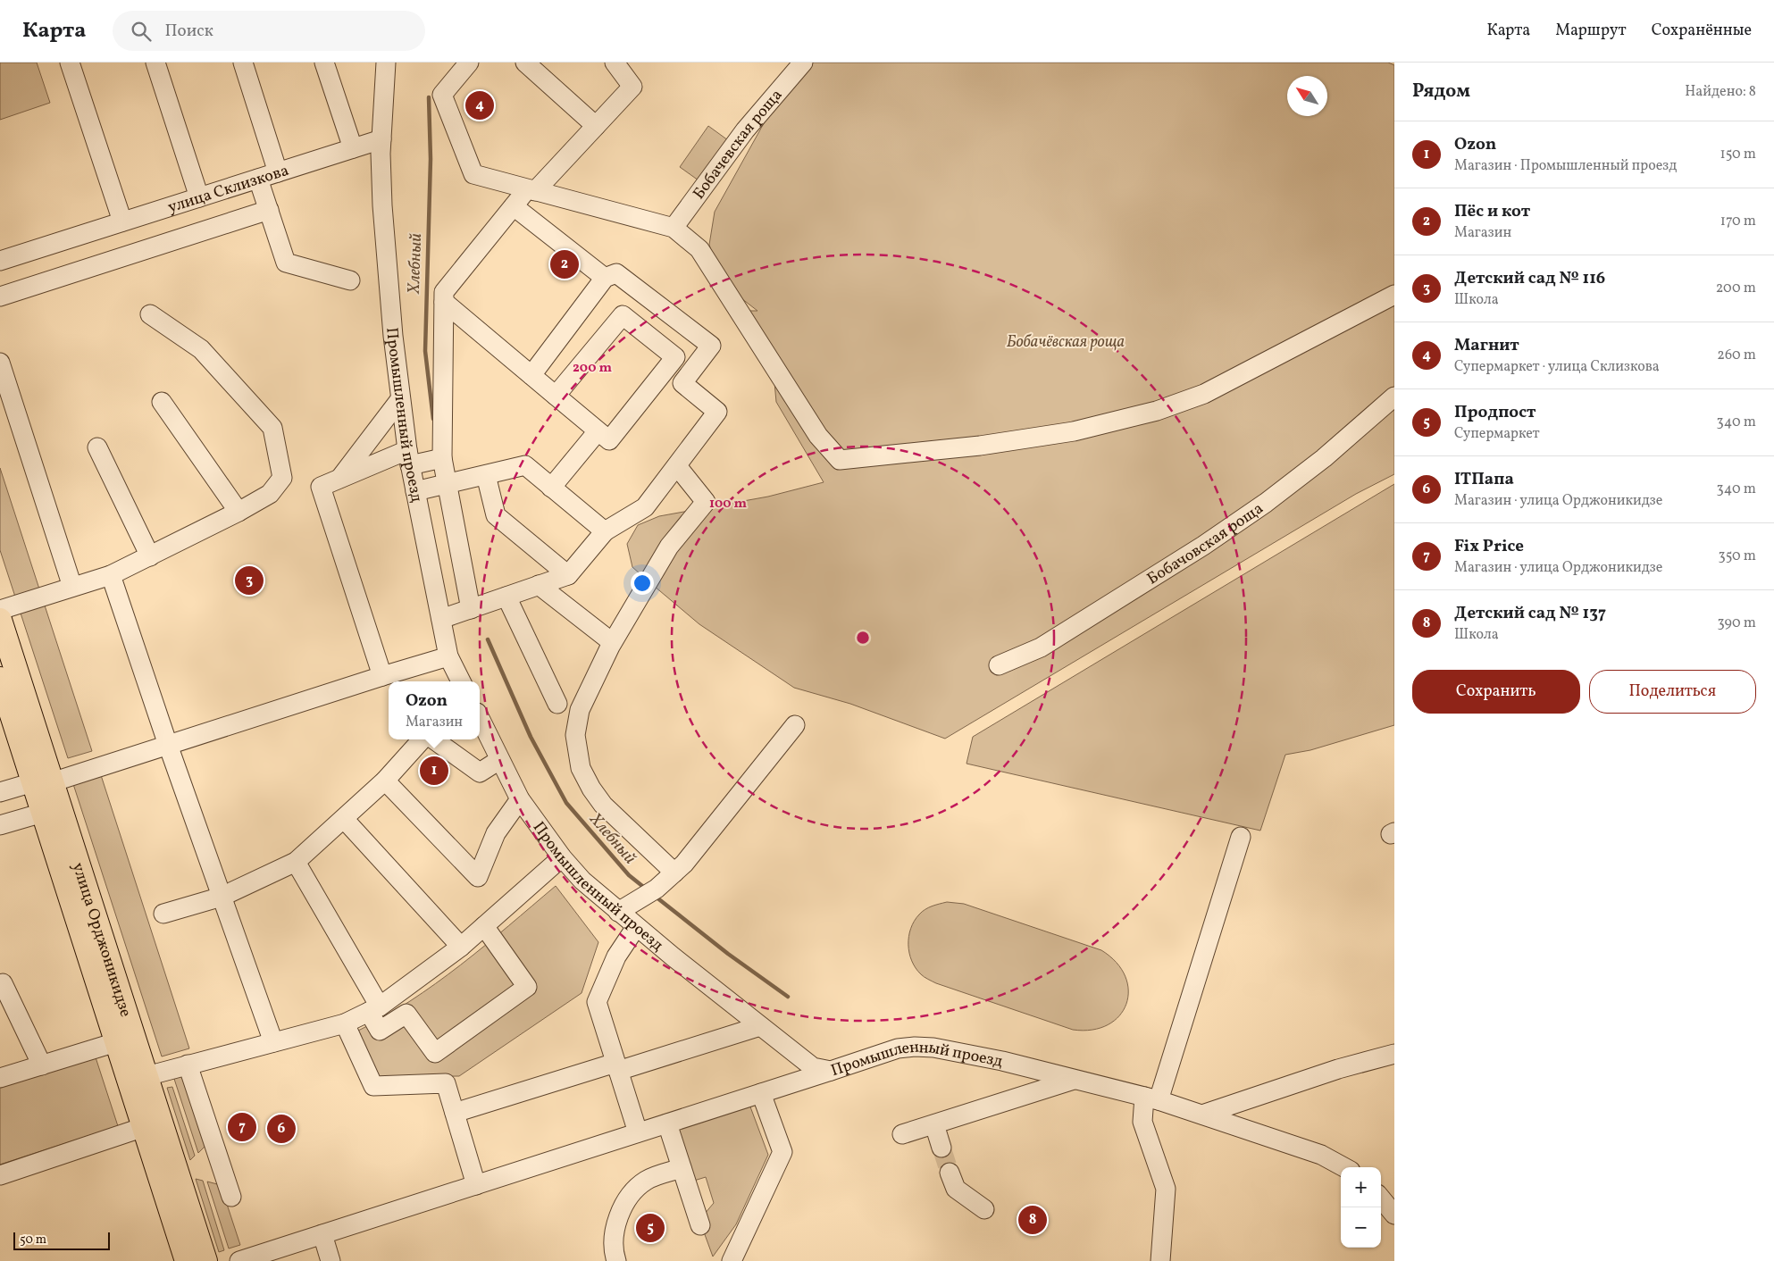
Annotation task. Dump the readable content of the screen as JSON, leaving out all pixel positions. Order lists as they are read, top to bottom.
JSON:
{
  "streets": {
    "main road": ["улица Орджоникидзе"],
    "street": [
      "Бобачевская роща",
      "улица Склизкова",
      "Промышленный проезд",
      "Бобачовская роща"
    ]
  },
  "crossings": [
    ["улица Склизкова", "Промышленный проезд"]
  ],
  "water": ["Хлебный"],
  "parks": ["Бобачёвская роща"],
  "scale_bar": "50 m",
  "north": "top left",
  "page": {
    "header": "Карта",
    "search": "Поиск",
    "nav": ["Карта", "Маршрут", "Сохранённые"],
    "heading": ["Рядом", "Найдено: 8"],
    "pins": [
      "4",
      "2",
      "3",
      "1",
      "7",
      "6",
      "8",
      "5"
    ],
    "list": [
      {
        "mark": "1",
        "name": "Ozon",
        "note": "Магазин · Промышленный проезд",
        "value": "150 m"
      },
      {
        "mark": "2",
        "name": "Пёс и кот",
        "note": "Магазин",
        "value": "170 m"
      },
      {
        "mark": "3",
        "name": "Детский сад № 116",
        "note": "Школа",
        "value": "200 m"
      },
      {
        "mark": "4",
        "name": "Магнит",
        "note": "Супермаркет · улица Склизкова",
        "value": "260 m"
      },
      {
        "mark": "5",
        "name": "Продпост",
        "note": "Супермаркет",
        "value": "340 m"
      },
      {
        "mark": "6",
        "name": "ITПапа",
        "note": "Магазин · улица Орджоникидзе",
        "value": "340 m"
      },
      {
        "mark": "7",
        "name": "Fix Price",
        "note": "Магазин · улица Орджоникидзе",
        "value": "350 m"
      },
      {
        "mark": "8",
        "name": "Детский сад № 137",
        "note": "Школа",
        "value": "390 m"
      }
    ],
    "buttons": ["Сохранить", "Поделиться"],
    "popup": ["Ozon", "Магазин"],
    "map_buttons": ["+", "−"],
    "scale": "50 m"
  },
  "rings": ["200 m", "100 m"]
}
